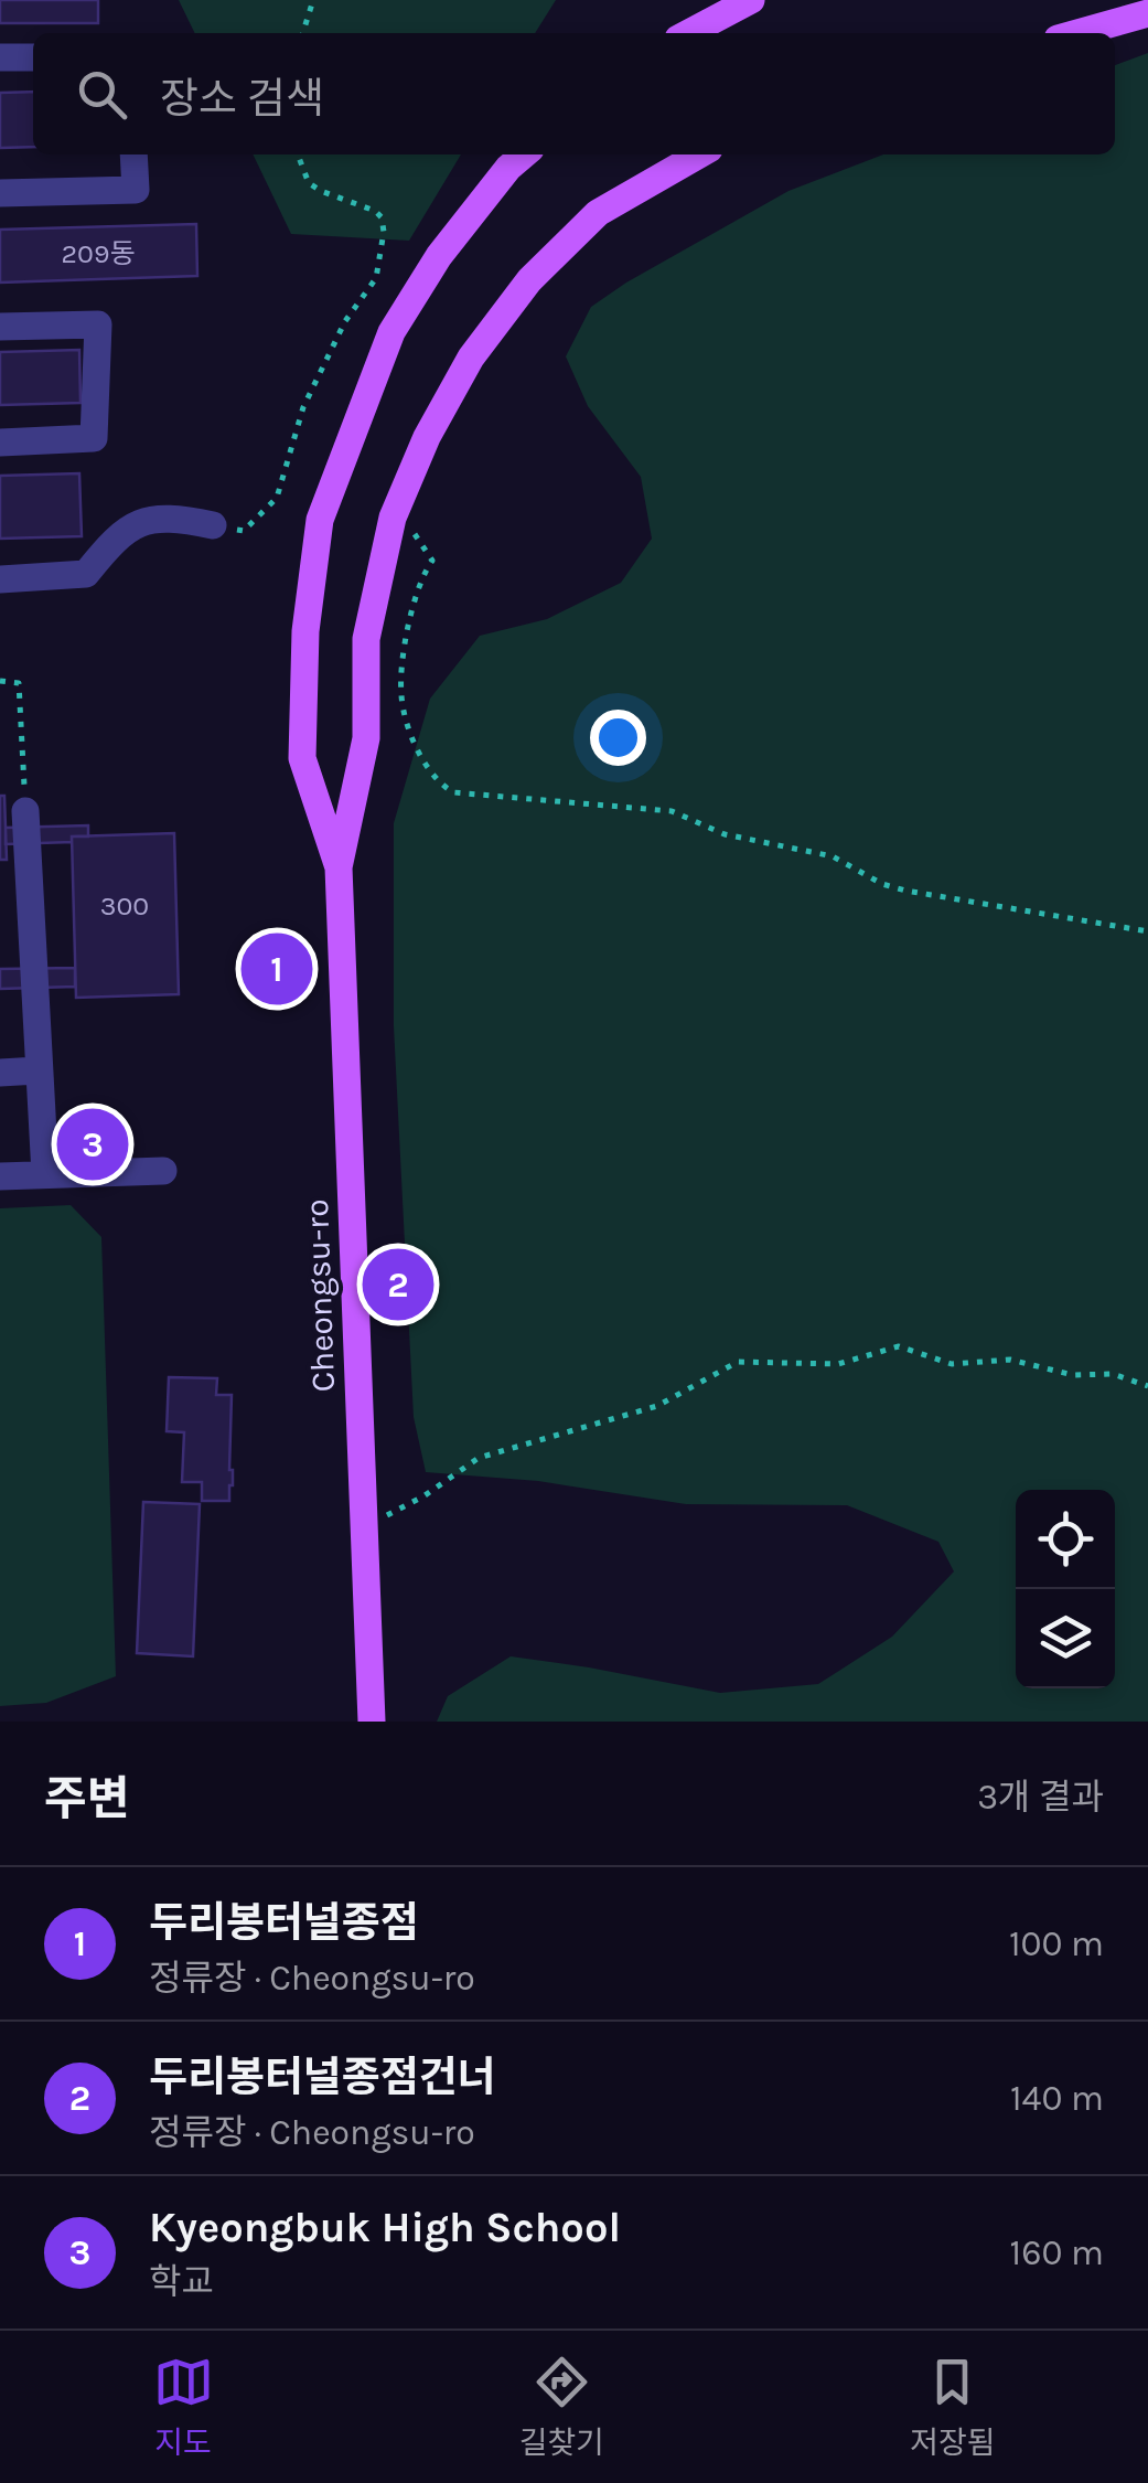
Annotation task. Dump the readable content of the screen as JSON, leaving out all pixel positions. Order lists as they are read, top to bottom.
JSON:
{
  "streets": {
    "main road": ["Cheongsu-ro"]
  },
  "house_numbers": ["209동", "300"],
  "page": {
    "search": "장소 검색",
    "pins": ["1", "3", "2"],
    "heading": ["주변", "3개 결과"],
    "list": [
      {
        "mark": "1",
        "name": "두리봉터널종점",
        "note": "정류장 · Cheongsu-ro",
        "value": "100 m"
      },
      {
        "mark": "2",
        "name": "두리봉터널종점건너",
        "note": "정류장 · Cheongsu-ro",
        "value": "140 m"
      },
      {
        "mark": "3",
        "name": "Kyeongbuk High School",
        "note": "학교",
        "value": "160 m"
      }
    ],
    "nav": ["지도", "길찾기", "저장됨"]
  }
}
